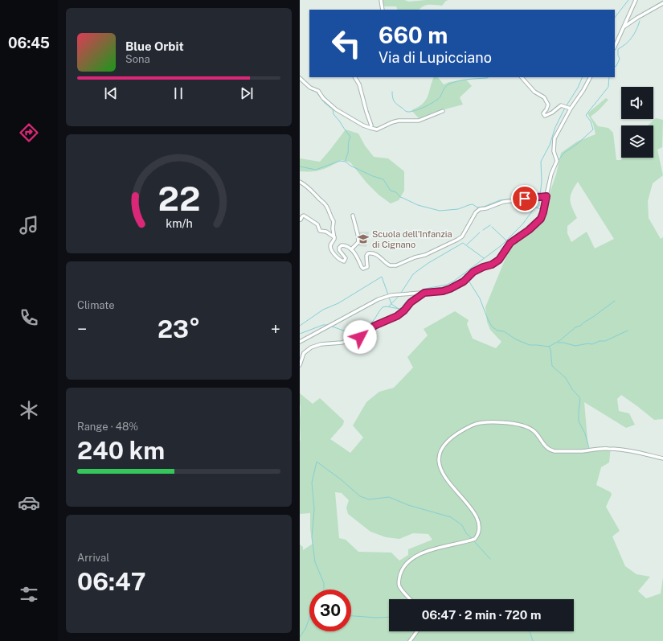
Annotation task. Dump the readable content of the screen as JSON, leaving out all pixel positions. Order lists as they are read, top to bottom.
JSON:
{
  "places": {
    "school or university": ["Scuola dell'Infanzia di Cignano"]
  },
  "page": {
    "tabs": "06:45",
    "turn": ["660 m", "Via di Lupicciano"],
    "song": ["Blue Orbit", "Sona"],
    "tile": [
      "Climate",
      ["Range · 48%", "240 km"],
      ["Arrival", "06:47"]
    ],
    "heat": ["−", "23°", "+"],
    "limit": "30",
    "trip": "06:47 · 2 min · 720 m",
    "gauge": ["22", "km/h"]
  }
}
